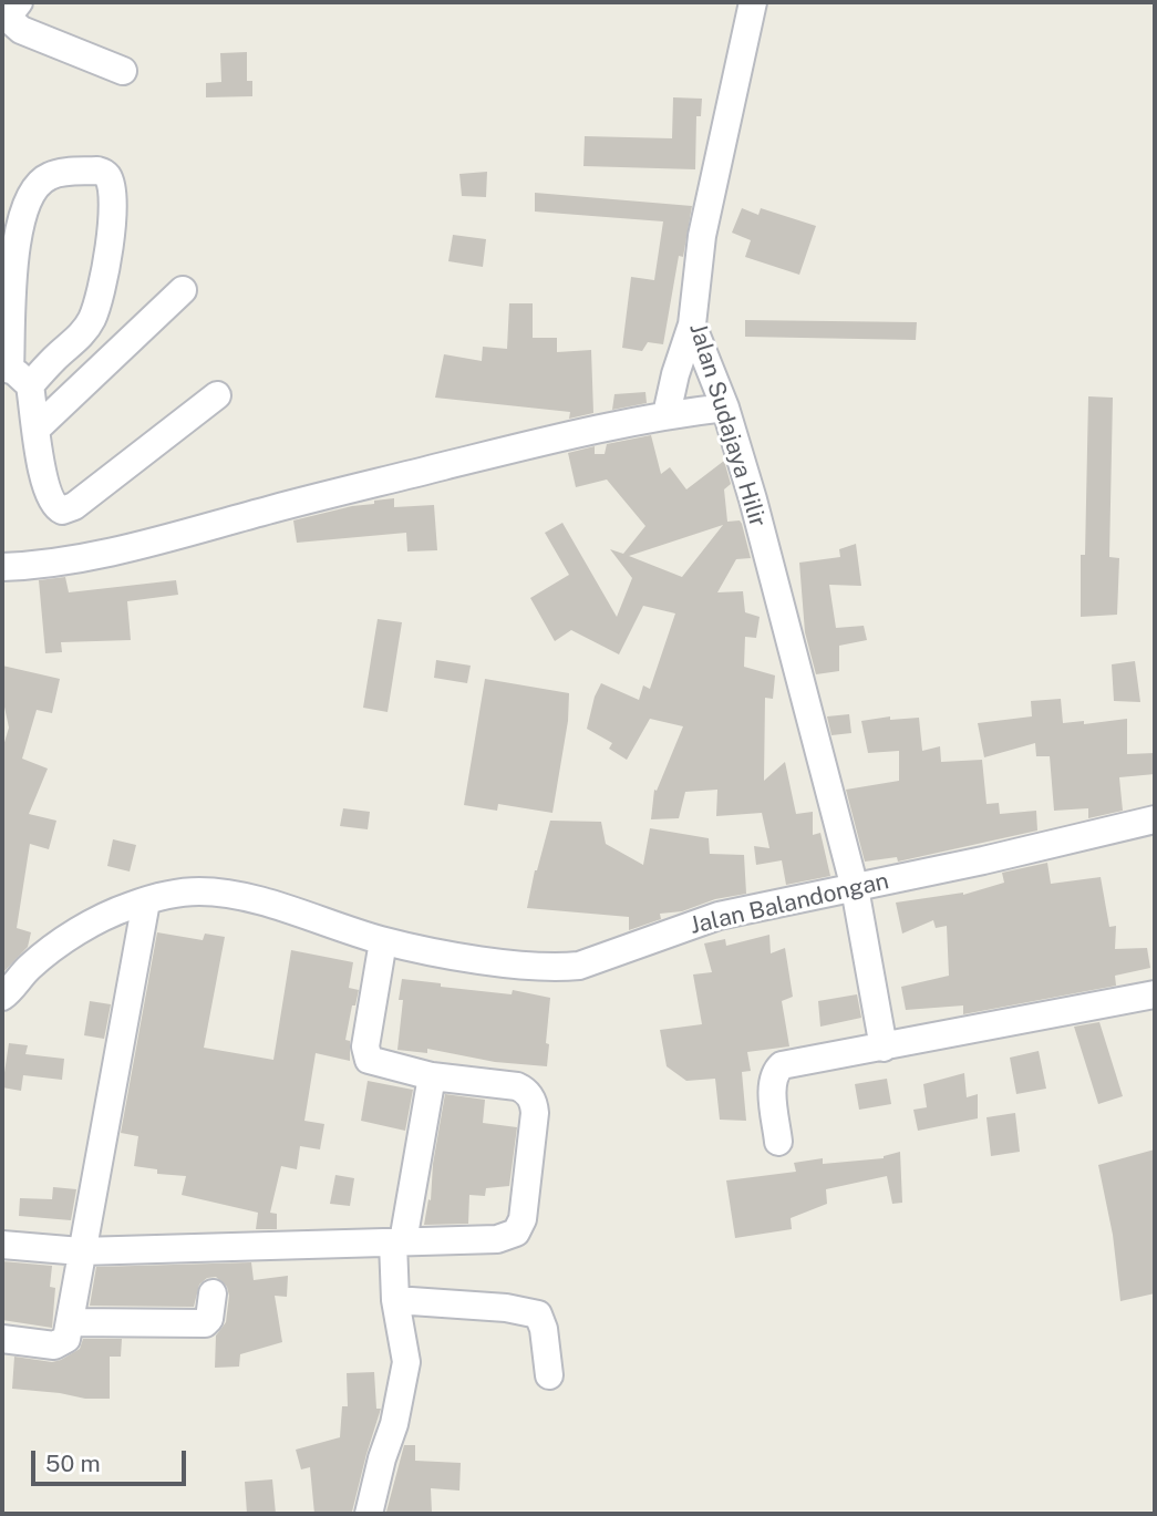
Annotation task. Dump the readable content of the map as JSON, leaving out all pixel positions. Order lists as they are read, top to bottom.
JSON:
{
  "streets": {
    "street": ["Jalan Sudajaya Hilir", "Jalan Balandongan"]
  },
  "crossings": [
    ["Jalan Sudajaya Hilir", "Jalan Balandongan"]
  ],
  "scale_bar": "50 m"
}
